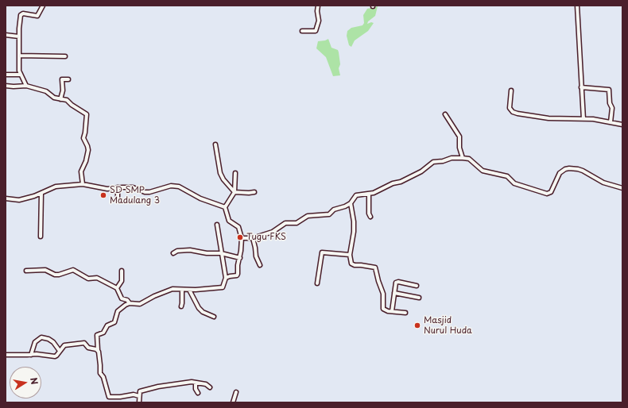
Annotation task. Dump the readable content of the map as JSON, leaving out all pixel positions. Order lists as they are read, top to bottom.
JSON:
{
  "places": ["SD SMP Madulang 3", "Tugu FKS", "Masjid Nurul Huda"],
  "north": "right"
}
